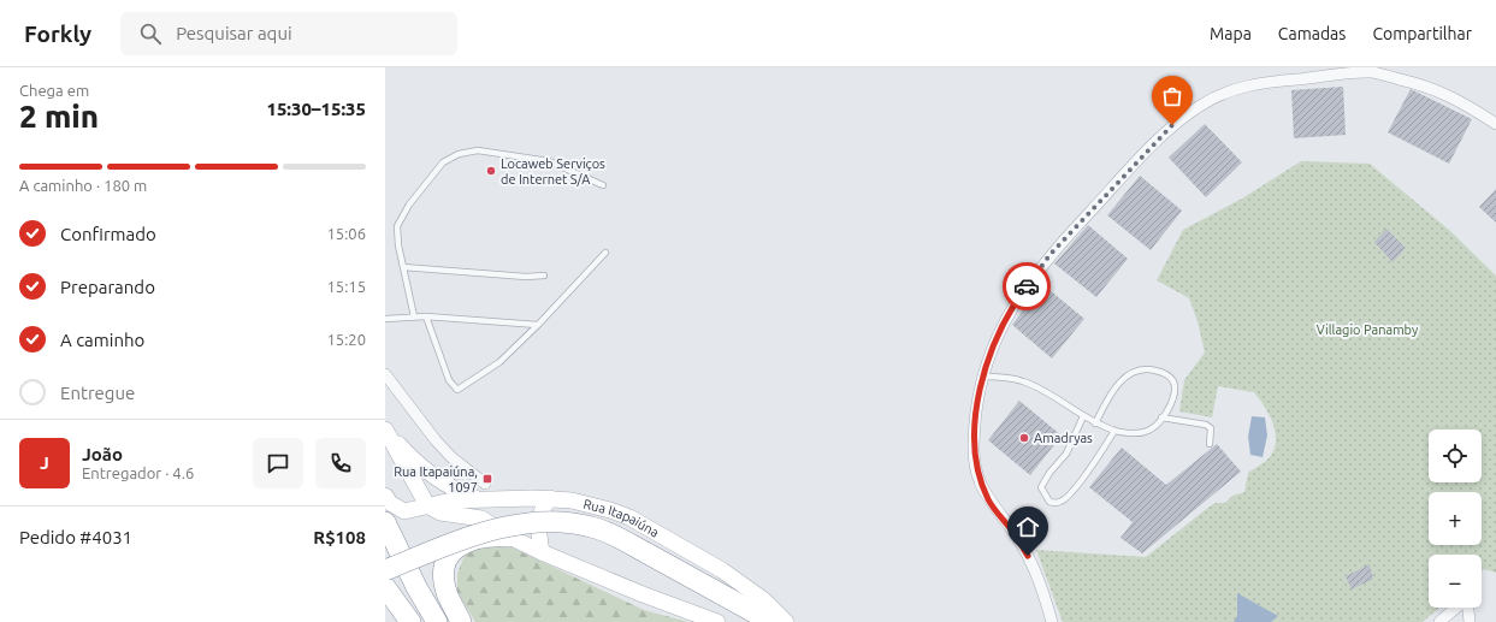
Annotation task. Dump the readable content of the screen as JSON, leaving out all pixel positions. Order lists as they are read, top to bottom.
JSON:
{
  "streets": {
    "main road": ["Rua Itapaiúna"]
  },
  "parks": ["Villagio Panamby"],
  "places": {
    "other": ["Locaweb Serviços de Internet S/A", "Amadryas"],
    "transit": ["Rua Itapaiúna, 1097"]
  },
  "page": {
    "header": "Forkly",
    "search": "Pesquisar aqui",
    "nav": ["Mapa", "Camadas", "Compartilhar"],
    "heading": ["2 min", "Chega em", "15:30–15:35"],
    "panel": [
      "João",
      "Entregador · 4.6",
      "Pedido #4031",
      "R$108"
    ],
    "bar": "A caminho · 180 m",
    "list": [
      ["Confirmado", "15:06"],
      ["Preparando", "15:15"],
      ["A caminho", "15:20"],
      "Entregue"
    ],
    "map_buttons": ["+", "−"],
    "round": "J"
  }
}
